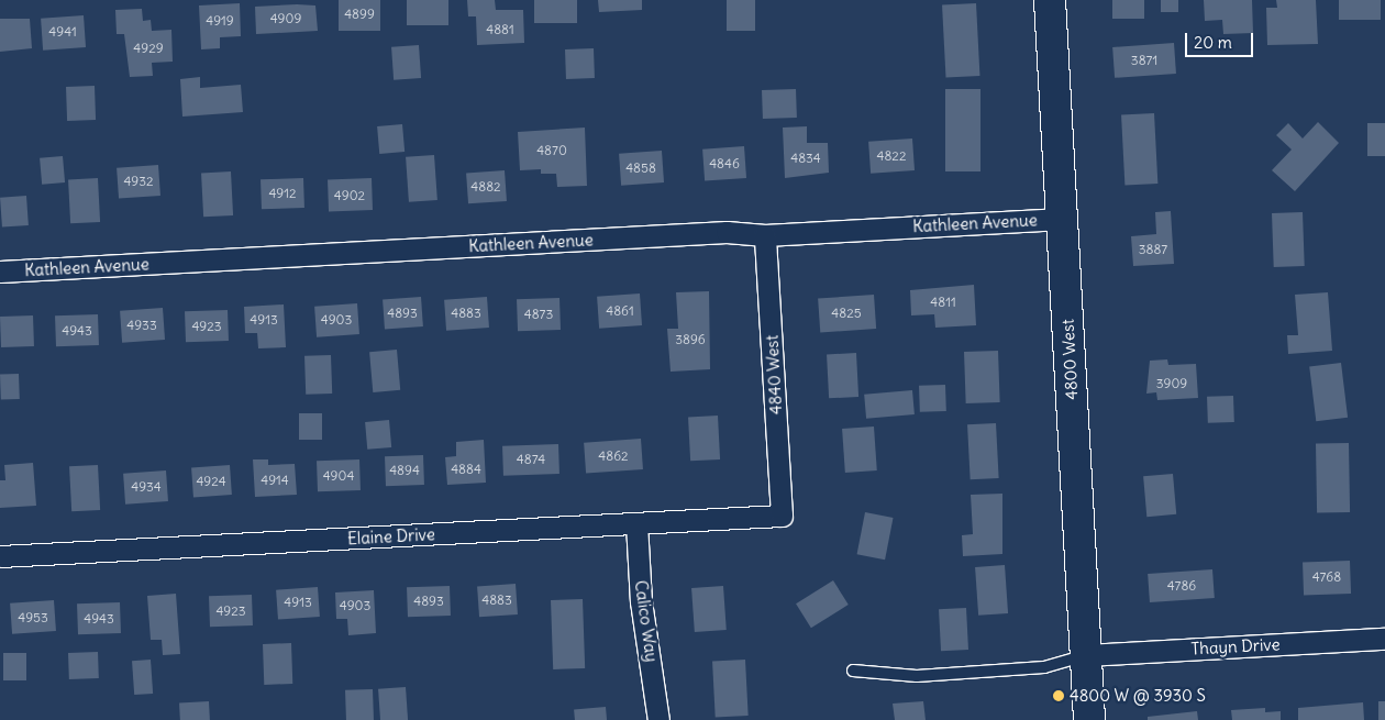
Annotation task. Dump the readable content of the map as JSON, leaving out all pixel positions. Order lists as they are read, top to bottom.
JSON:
{
  "streets": {
    "main road": ["4800 West"],
    "street": [
      "Kathleen Avenue",
      "4840 West",
      "Elaine Drive",
      "Calico Way",
      "Thayn Drive"
    ]
  },
  "crossings": [
    ["Kathleen Avenue", "4800 West"],
    ["Kathleen Avenue", "4840 West"],
    ["4800 West", "Thayn Drive"],
    ["4840 West", "Elaine Drive"],
    ["Elaine Drive", "Calico Way"]
  ],
  "places": ["4800 W @ 3930 S"],
  "house_numbers": [
    "4899",
    "4909",
    "4919",
    "4881",
    "4941",
    "4929",
    "3871",
    "4870",
    "4822",
    "4834",
    "4846",
    "4858",
    "4932",
    "4882",
    "4912",
    "4902",
    "3887",
    "4811",
    "4861",
    "4893",
    "4883",
    "4825",
    "4873",
    "4913",
    "4903",
    "4933",
    "4923",
    "4943",
    "3896",
    "3909",
    "4862",
    "4874",
    "4884",
    "4894",
    "4904",
    "4914",
    "4924",
    "4934",
    "4768",
    "4786",
    "4883",
    "4893",
    "4913",
    "4903",
    "4923",
    "4953",
    "4943"
  ],
  "scale_bar": "20 m"
}
